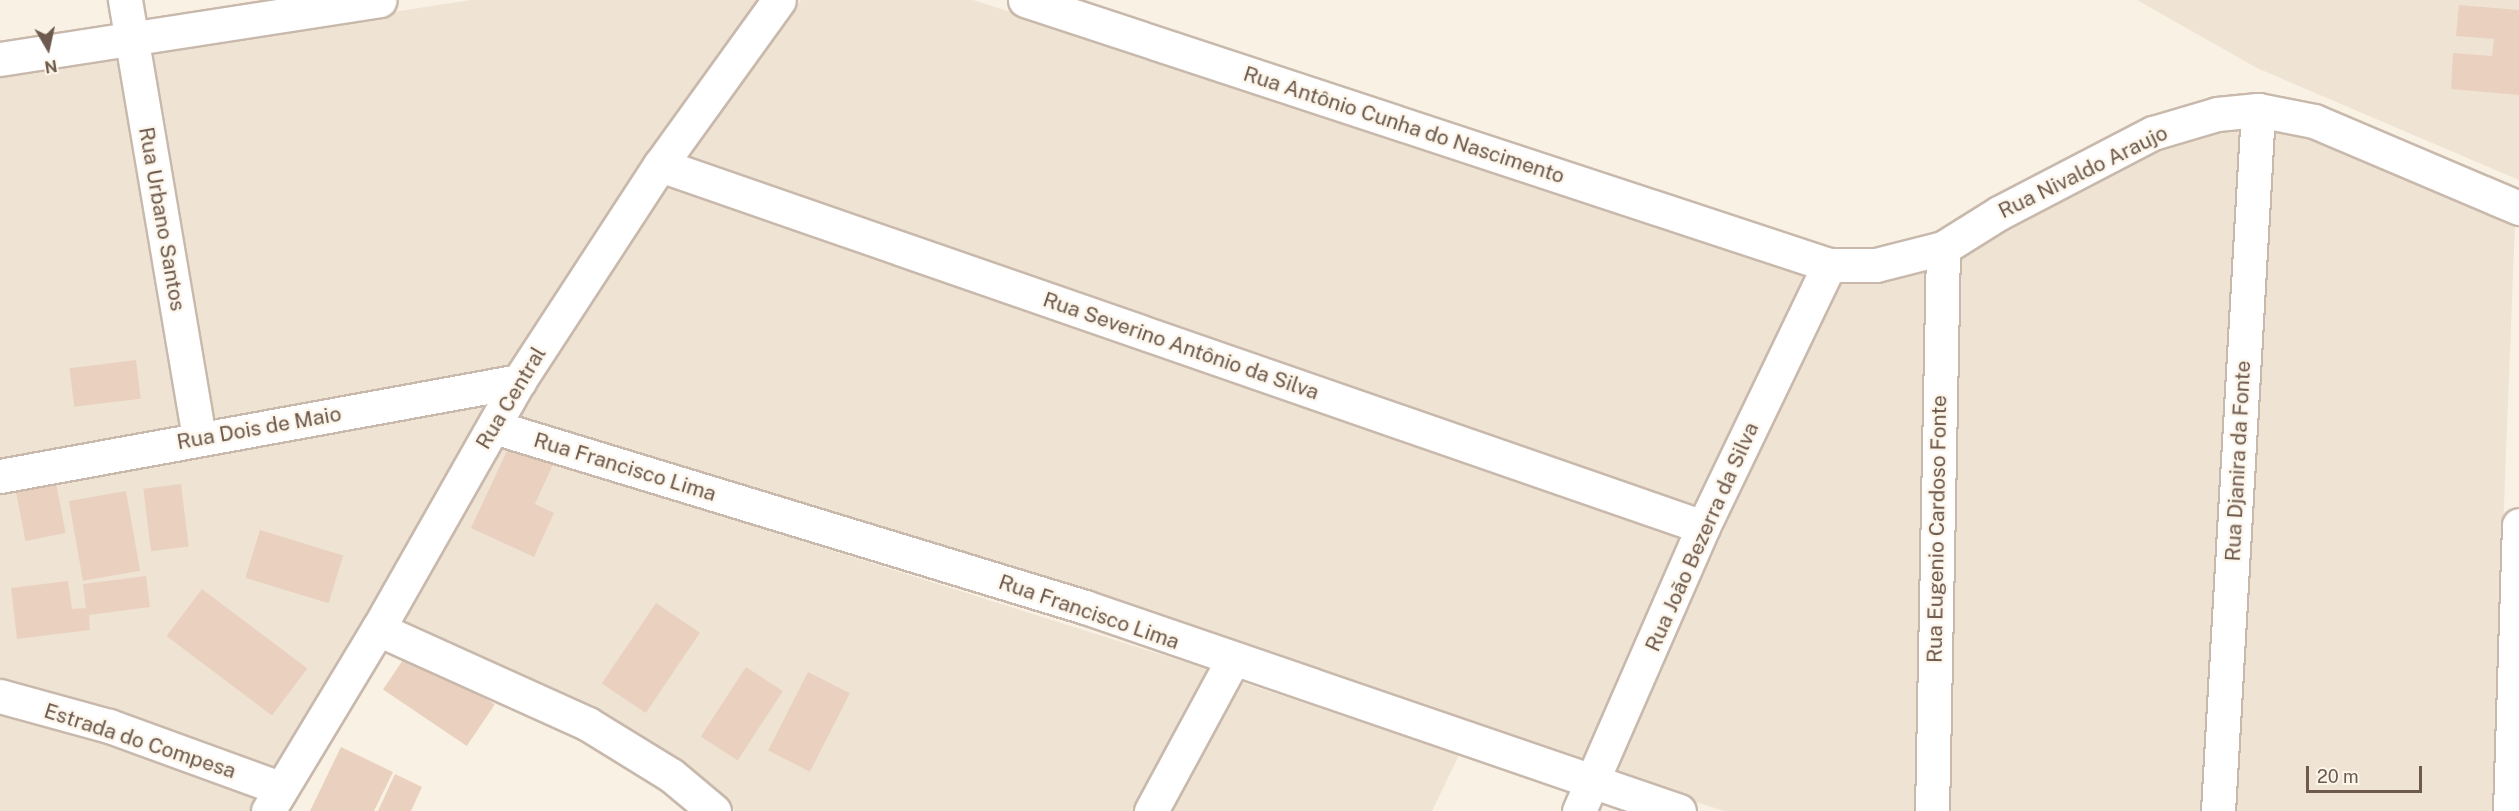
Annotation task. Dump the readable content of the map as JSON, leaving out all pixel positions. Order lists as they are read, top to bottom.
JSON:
{
  "streets": {
    "street": [
      "Rua Antônio Cunha do Nascimento",
      "Rua Nivaldo Araujo",
      "Rua Urbano Santos",
      "Rua Severino Antônio da Silva",
      "Rua Central",
      "Rua Dois de Maio",
      "Rua Djanira da Fonte",
      "Rua Francisco Lima",
      "Rua Eugenio Cardoso Fonte",
      "Rua João Bezerra da Silva",
      "Estrada do Compesa"
    ]
  },
  "crossings": [
    ["Rua Antônio Cunha do Nascimento", "Rua Nivaldo Araujo"],
    ["Rua Nivaldo Araujo", "Rua Djanira da Fonte"],
    ["Rua Nivaldo Araujo", "Rua Eugenio Cardoso Fonte"],
    ["Rua Nivaldo Araujo", "Rua João Bezerra da Silva"],
    ["Rua Urbano Santos", "Rua Dois de Maio"],
    ["Rua Severino Antônio da Silva", "Rua Central"],
    ["Rua Severino Antônio da Silva", "Rua João Bezerra da Silva"],
    ["Rua Central", "Rua Dois de Maio"],
    ["Rua Central", "Rua Francisco Lima"],
    ["Rua Central", "Estrada do Compesa"],
    ["Rua Francisco Lima", "Rua João Bezerra da Silva"]
  ],
  "scale_bar": "20 m",
  "north": "bottom"
}
